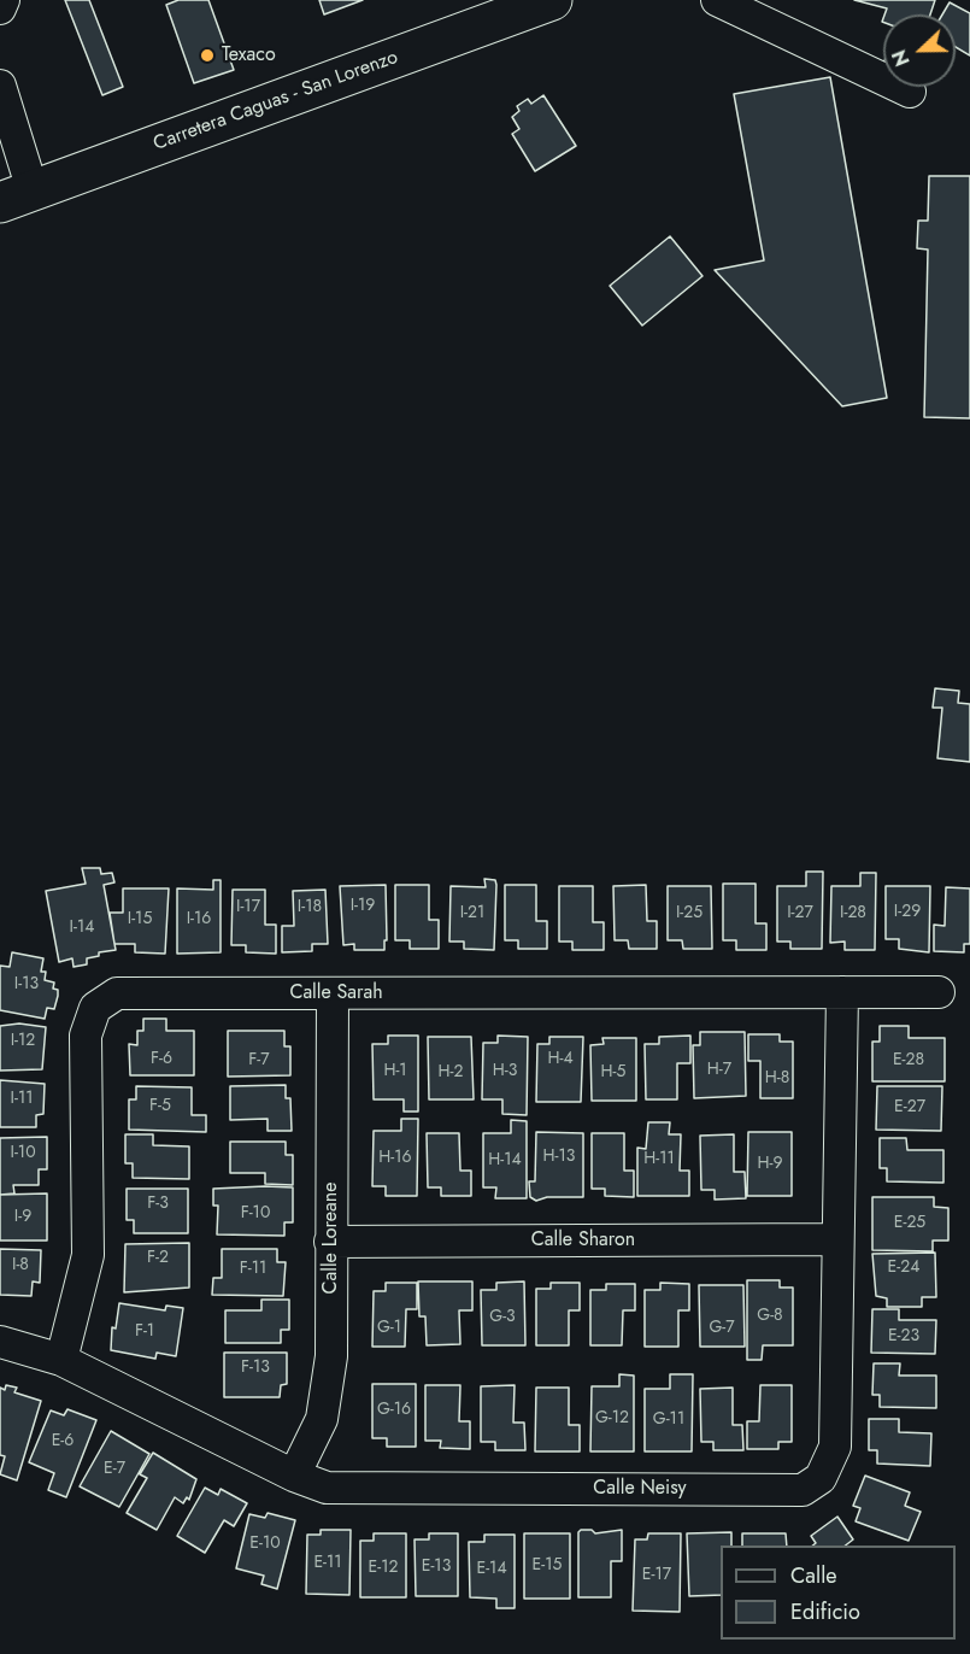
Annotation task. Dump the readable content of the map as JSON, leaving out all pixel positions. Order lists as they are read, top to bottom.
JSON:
{
  "streets": {
    "main road": ["Carretera Caguas - San Lorenzo"],
    "street": [
      "Calle Sarah",
      "Calle Loreane",
      "Calle Sharon",
      "Calle Neisy"
    ]
  },
  "crossings": [
    ["Calle Sarah", "Calle Loreane"],
    ["Calle Sarah", "Calle Neisy"],
    ["Calle Loreane", "Calle Sharon"],
    ["Calle Loreane", "Calle Neisy"],
    ["Calle Sharon", "Calle Neisy"]
  ],
  "places": ["Texaco"],
  "house_numbers": [
    "I-19",
    "I-17",
    "I-18",
    "I-29",
    "I-21",
    "I-25",
    "I-27",
    "I-28",
    "I-15",
    "I-16",
    "I-14",
    "I-13",
    "I-12",
    "F-6",
    "H-4",
    "F-7",
    "E-28",
    "H-7",
    "H-1",
    "H-3",
    "H-2",
    "H-5",
    "H-8",
    "I-11",
    "F-5",
    "E-27",
    "I-10",
    "H-13",
    "H-16",
    "H-11",
    "H-14",
    "H-9",
    "F-3",
    "F-10",
    "I-9",
    "E-25",
    "F-2",
    "I-8",
    "E-24",
    "F-11",
    "G-8",
    "G-3",
    "G-1",
    "G-7",
    "F-1",
    "E-23",
    "F-13",
    "G-16",
    "G-12",
    "G-11",
    "E-6",
    "E-7",
    "E-10",
    "E-11",
    "E-15",
    "E-13",
    "E-12",
    "E-14",
    "E-17"
  ],
  "legend": ["Calle", "Edificio"],
  "north": "left"
}
